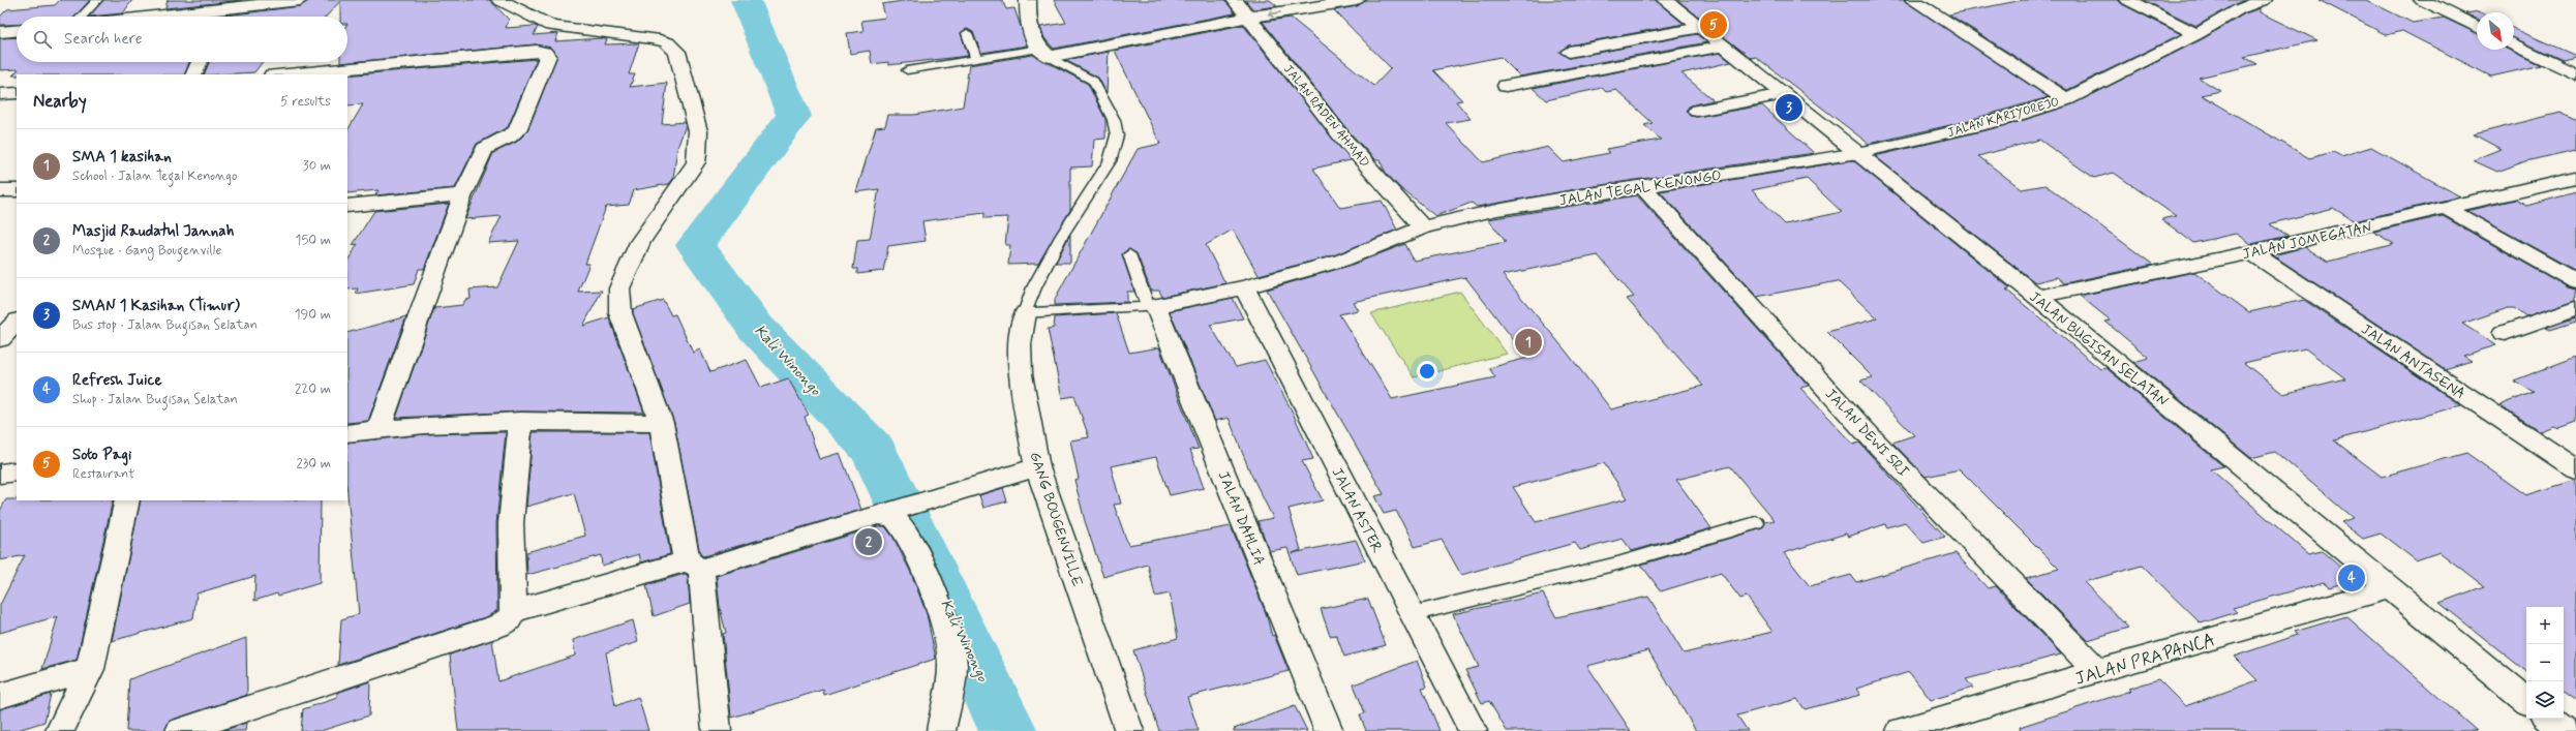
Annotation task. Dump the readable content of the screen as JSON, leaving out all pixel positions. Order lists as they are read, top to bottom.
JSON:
{
  "streets": {
    "street": [
      "JALAN RADEN AHMAD",
      "JALAN KARIYOREJO",
      "JALAN TEGAL KENONGO",
      "JALAN JOMEGATAN",
      "JALAN BUGISAN SELATAN",
      "JALAN ANTASENA",
      "JALAN DEWI SRI",
      "JALAN ASTER",
      "JALAN DAHLIA",
      "GANG BOUGENVILLE",
      "JALAN PRAPANCA"
    ]
  },
  "crossings": [
    ["JALAN RADEN AHMAD", "JALAN TEGAL KENONGO"],
    ["JALAN KARIYOREJO", "JALAN TEGAL KENONGO"],
    ["JALAN KARIYOREJO", "JALAN BUGISAN SELATAN"],
    ["JALAN TEGAL KENONGO", "JALAN BUGISAN SELATAN"],
    ["JALAN TEGAL KENONGO", "JALAN DEWI SRI"],
    ["JALAN TEGAL KENONGO", "JALAN ASTER"],
    ["JALAN TEGAL KENONGO", "JALAN DAHLIA"],
    ["JALAN JOMEGATAN", "JALAN BUGISAN SELATAN"],
    ["JALAN JOMEGATAN", "JALAN ANTASENA"],
    ["JALAN BUGISAN SELATAN", "JALAN PRAPANCA"],
    ["JALAN DEWI SRI", "JALAN PRAPANCA"]
  ],
  "water": ["Kali Winongo"],
  "north": "bottom right",
  "page": {
    "pins": [
      "5",
      "3",
      "1",
      "2",
      "4"
    ],
    "search": "Search here",
    "heading": ["Nearby", "5 results"],
    "list": [
      {
        "mark": "1",
        "name": "SMA 1 kasihan",
        "note": "School · Jalan Tegal Kenongo",
        "value": "30 m"
      },
      {
        "mark": "2",
        "name": "Masjid Raudatul Jannah",
        "note": "Mosque · Gang Bougenville",
        "value": "150 m"
      },
      {
        "mark": "3",
        "name": "SMAN 1 Kasihan (Timur)",
        "note": "Bus stop · Jalan Bugisan Selatan",
        "value": "190 m"
      },
      {
        "mark": "4",
        "name": "Refresh Juice",
        "note": "Shop · Jalan Bugisan Selatan",
        "value": "220 m"
      },
      {
        "mark": "5",
        "name": "Soto Pagi",
        "note": "Restaurant",
        "value": "230 m"
      }
    ],
    "map_buttons": ["+", "−"]
  }
}
